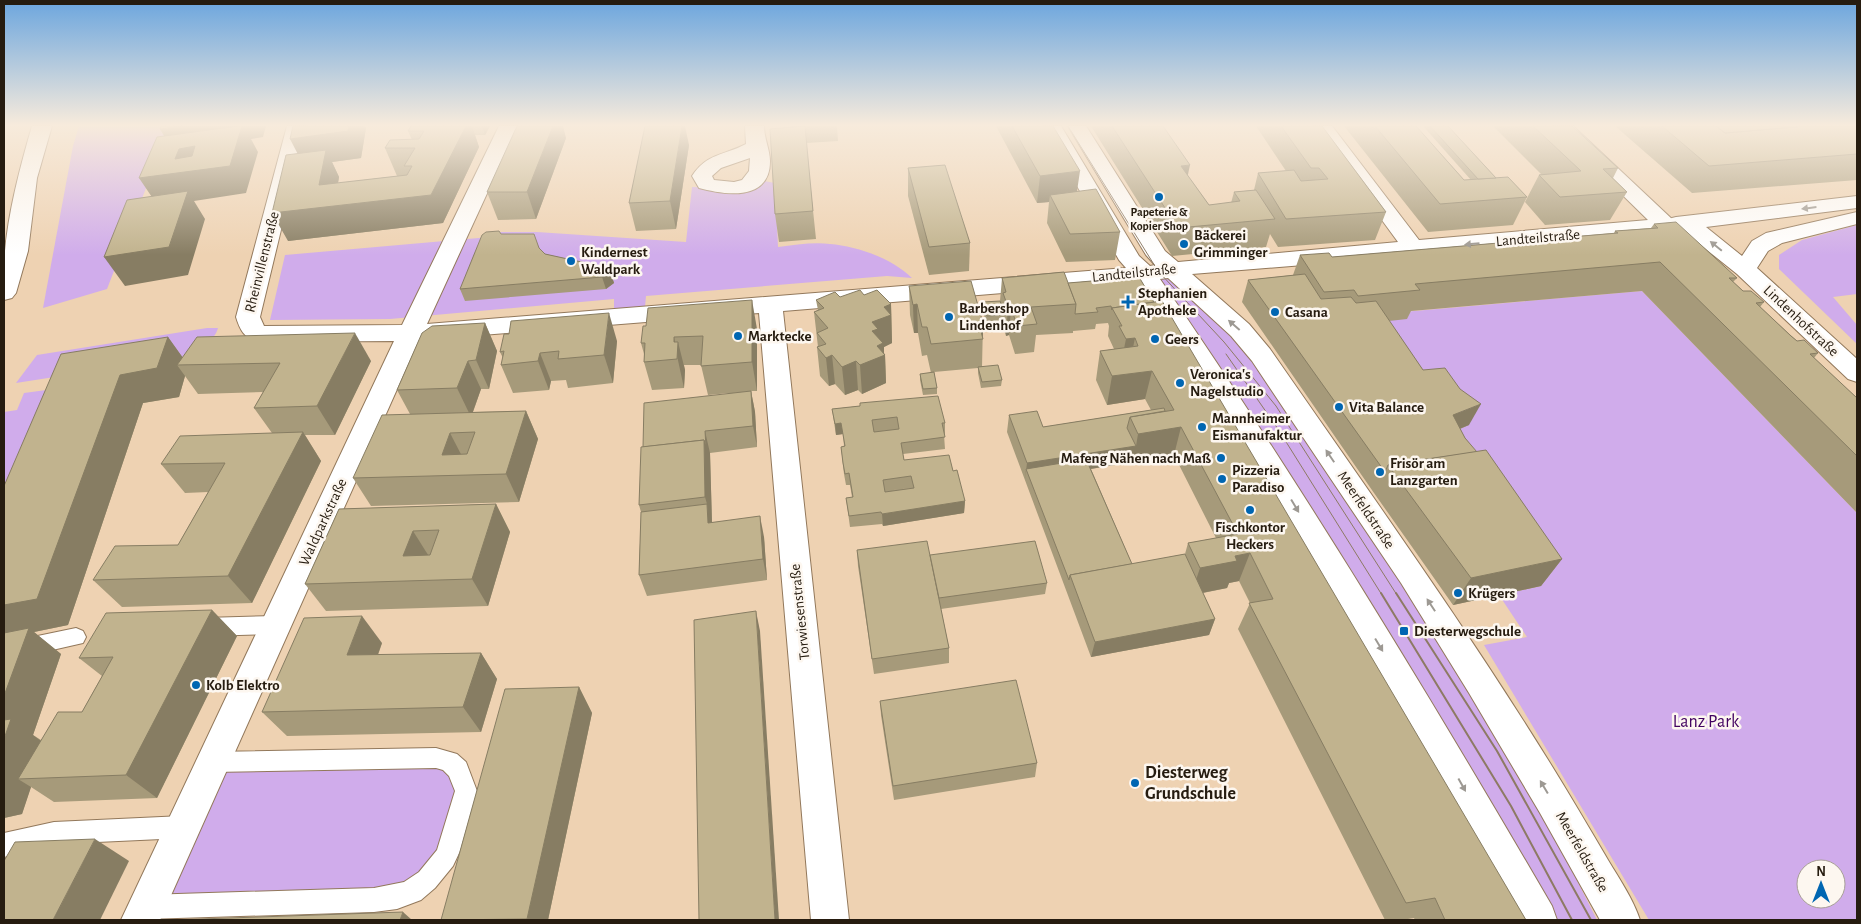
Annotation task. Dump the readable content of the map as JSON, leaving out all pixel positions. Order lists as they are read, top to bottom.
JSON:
{
  "streets": {
    "street": [
      "Landteilstraße",
      "Rheinvillenstraße",
      "Lindenhofstraße",
      "Meerfeldstraße",
      "Waldparkstraße",
      "Torwiesenstraße"
    ]
  },
  "crossings": [
    ["Landteilstraße", "Rheinvillenstraße"],
    ["Landteilstraße", "Lindenhofstraße"],
    ["Landteilstraße", "Meerfeldstraße"],
    ["Landteilstraße", "Waldparkstraße"],
    ["Landteilstraße", "Torwiesenstraße"],
    ["Rheinvillenstraße", "Waldparkstraße"]
  ],
  "parks": ["Lanz Park"],
  "places": {
    "other": [
      "Papeterie & Kopier Shop",
      "Bäckerei Grimminger",
      "Kindernest Waldpark",
      "Casana",
      "Barbershop Lindenhof",
      "Marktecke",
      "Geers",
      "Veronica's Nagelstudio",
      "Vita Balance",
      "Mannheimer Eismanufaktur",
      "Mafeng Nähen nach Maß",
      "Frisör am Lanzgarten",
      "Pizzeria Paradiso",
      "Fischkontor Heckers",
      "Krügers",
      "Kolb Elektro",
      "Diesterweg Grundschule"
    ],
    "health": ["Stephanien Apotheke"],
    "transit": ["Diesterwegschule"]
  },
  "north": "top"
}
